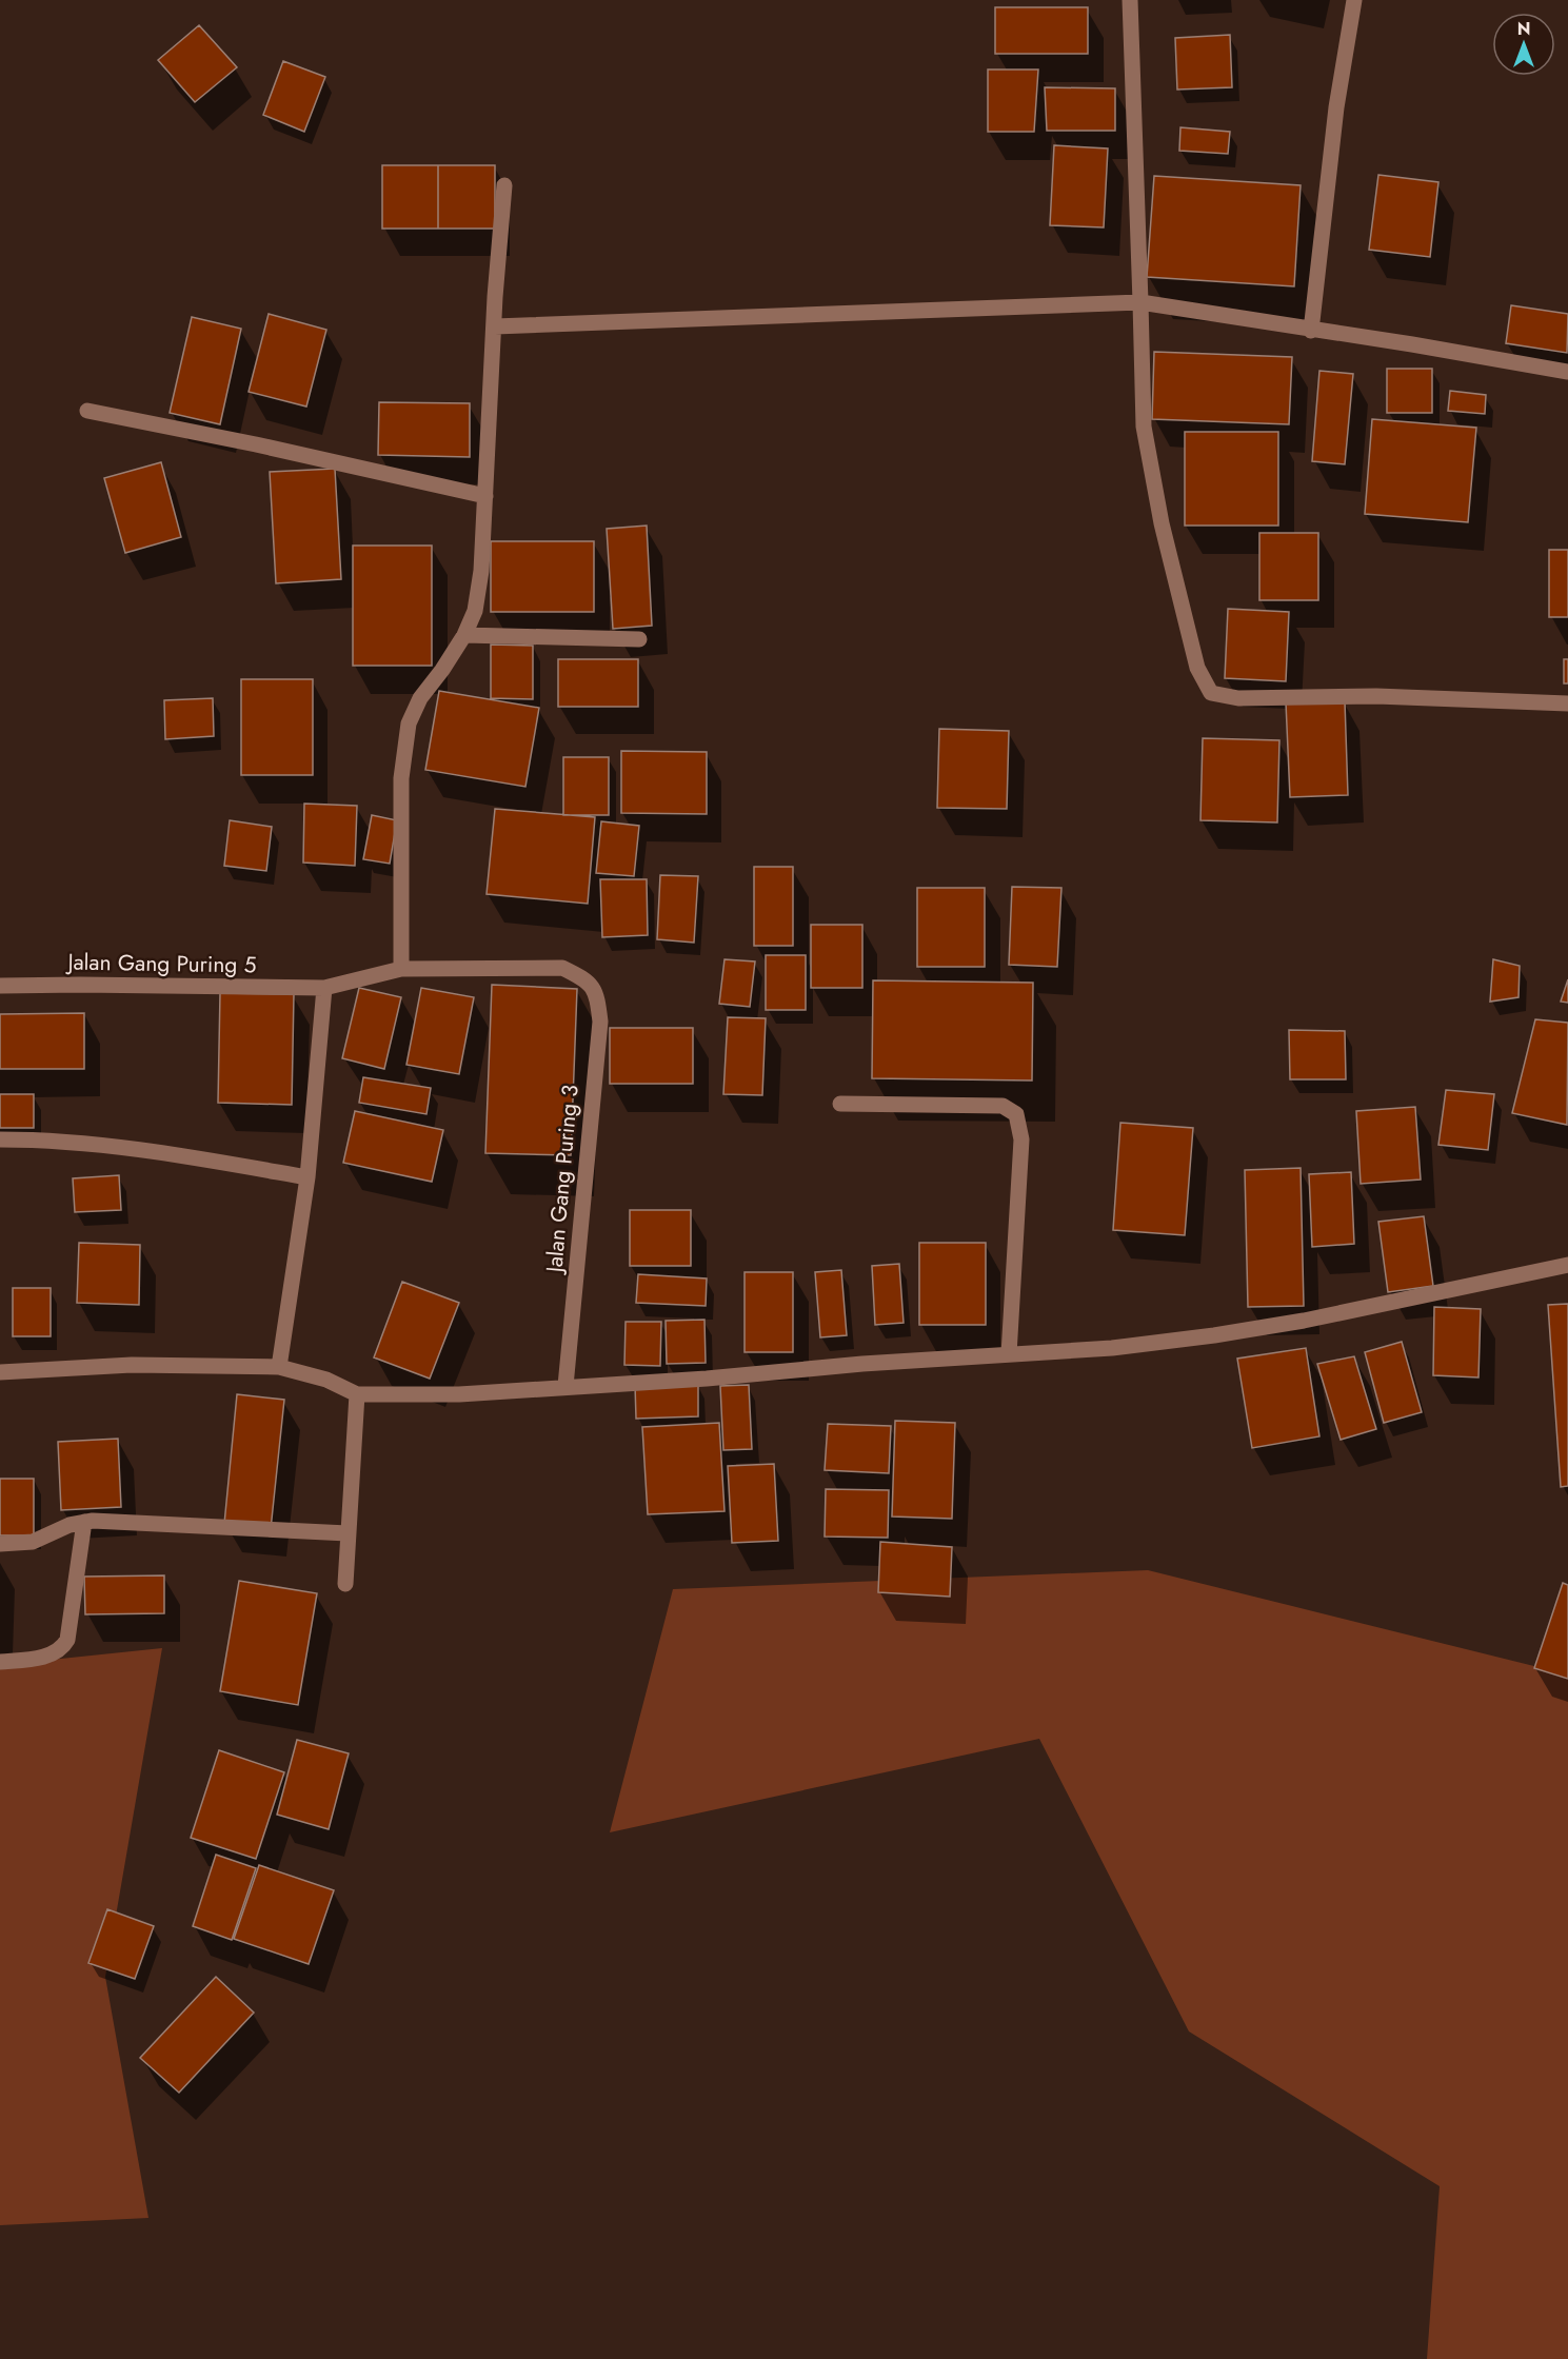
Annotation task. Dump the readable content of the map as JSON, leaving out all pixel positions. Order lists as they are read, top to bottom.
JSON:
{
  "streets": {
    "street": ["Jalan Gang Puring 5", "Jalan Gang Puring 3"]
  },
  "crossings": [
    ["Jalan Gang Puring 5", "Jalan Gang Puring 3"]
  ],
  "north": "top"
}
